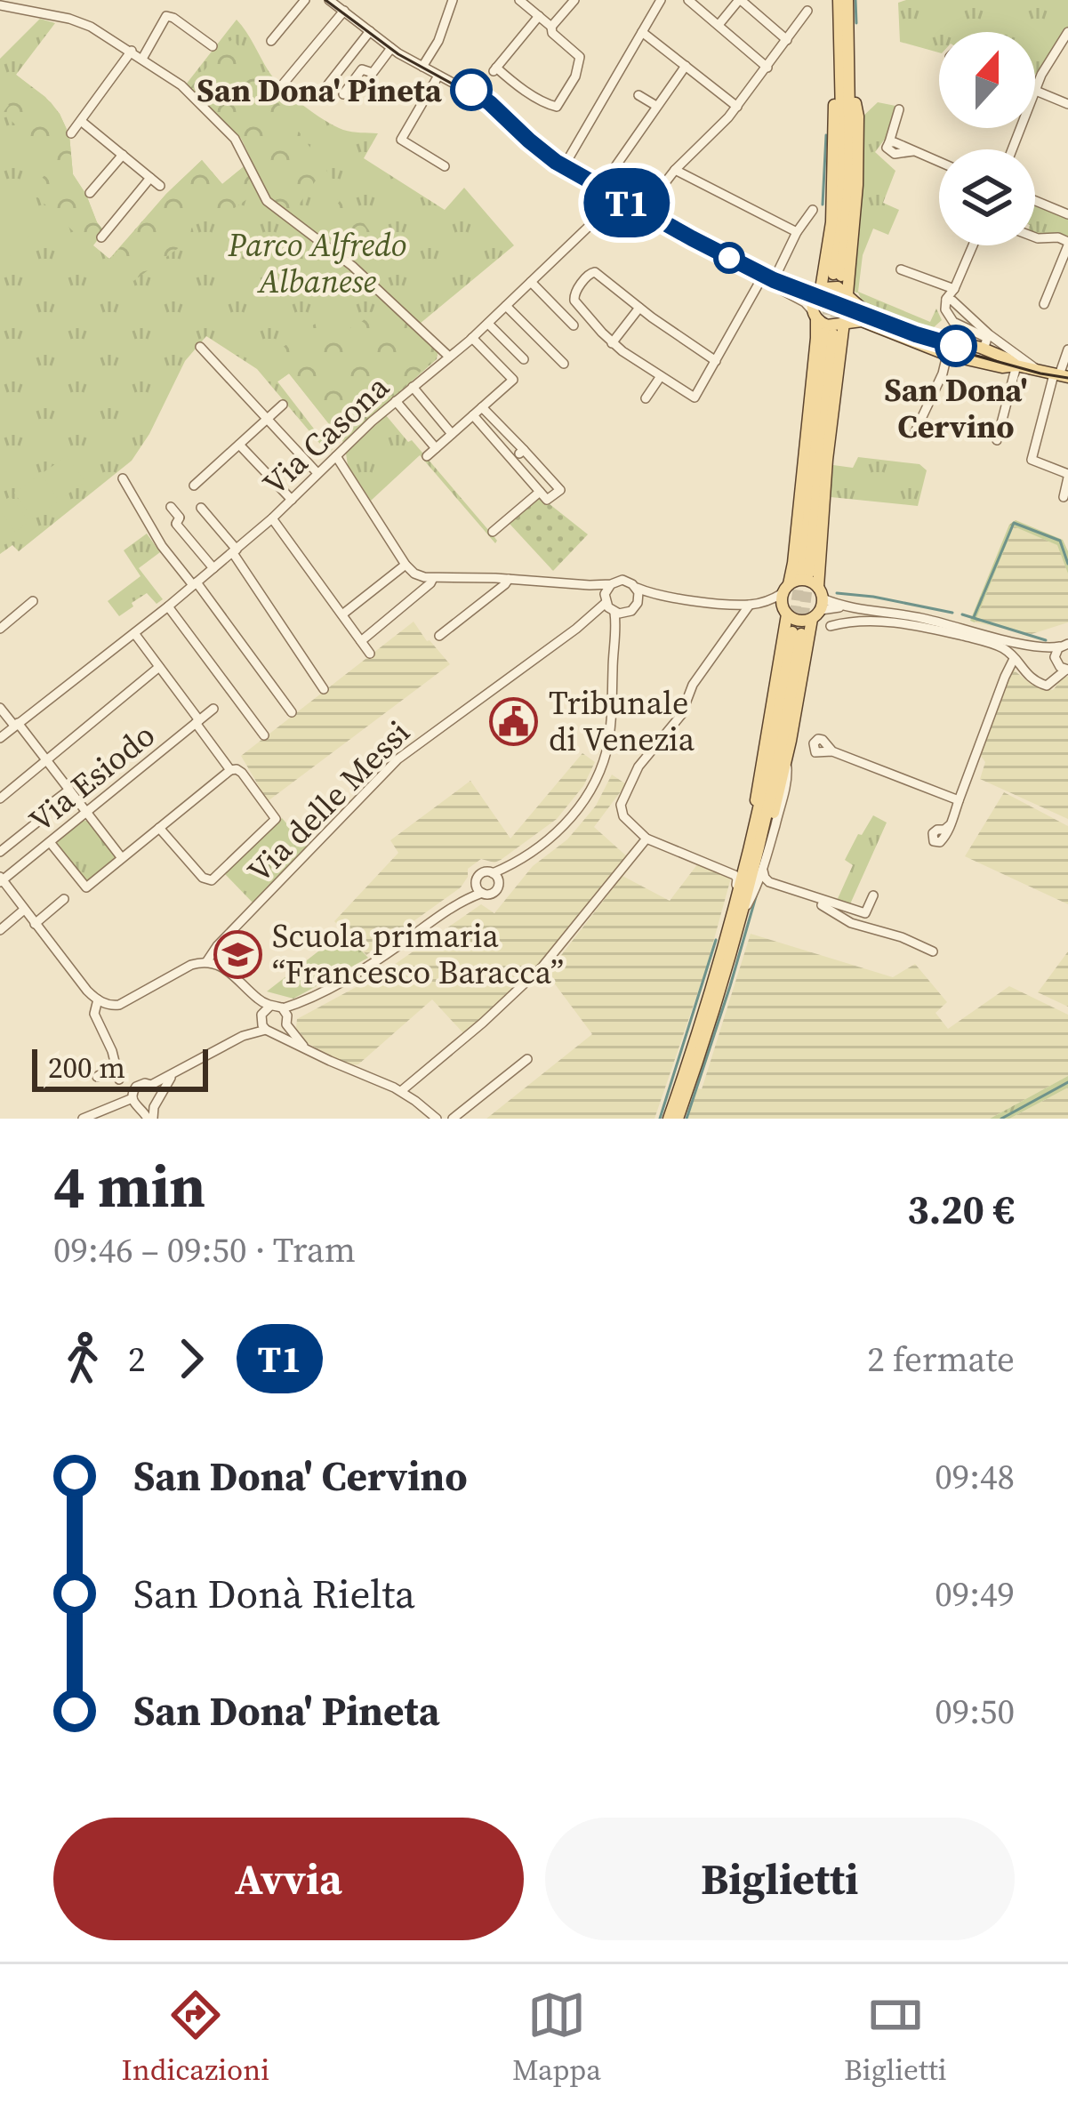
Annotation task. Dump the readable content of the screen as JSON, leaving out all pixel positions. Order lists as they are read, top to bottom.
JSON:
{
  "streets": {
    "street": ["Via Casona", "Via Esiodo", "Via delle Messi"]
  },
  "parks": ["Parco Alfredo Albanese"],
  "places": {
    "other": ["San Dona' Pineta", "San Dona' Cervino"],
    "public building": ["Tribunale di Venezia"],
    "school or university": ["Scuola primaria “Francesco Baracca”"]
  },
  "lines": ["tram line T1"],
  "scale_bar": "200 m",
  "north": "top",
  "page": {
    "on_map": "T1",
    "scale": "200 m",
    "heading": ["4 min", "09:46 – 09:50 · Tram", "3.20 €"],
    "legs": ["2", "T1", "2 fermate"],
    "list": [
      {
        "name": "San Dona' Cervino",
        "value": "09:48"
      },
      {
        "name": "San Donà Rielta",
        "value": "09:49"
      },
      {
        "name": "San Dona' Pineta",
        "value": "09:50"
      }
    ],
    "buttons": ["Avvia", "Biglietti"],
    "tabs": ["Indicazioni", "Mappa", "Biglietti"]
  }
}
